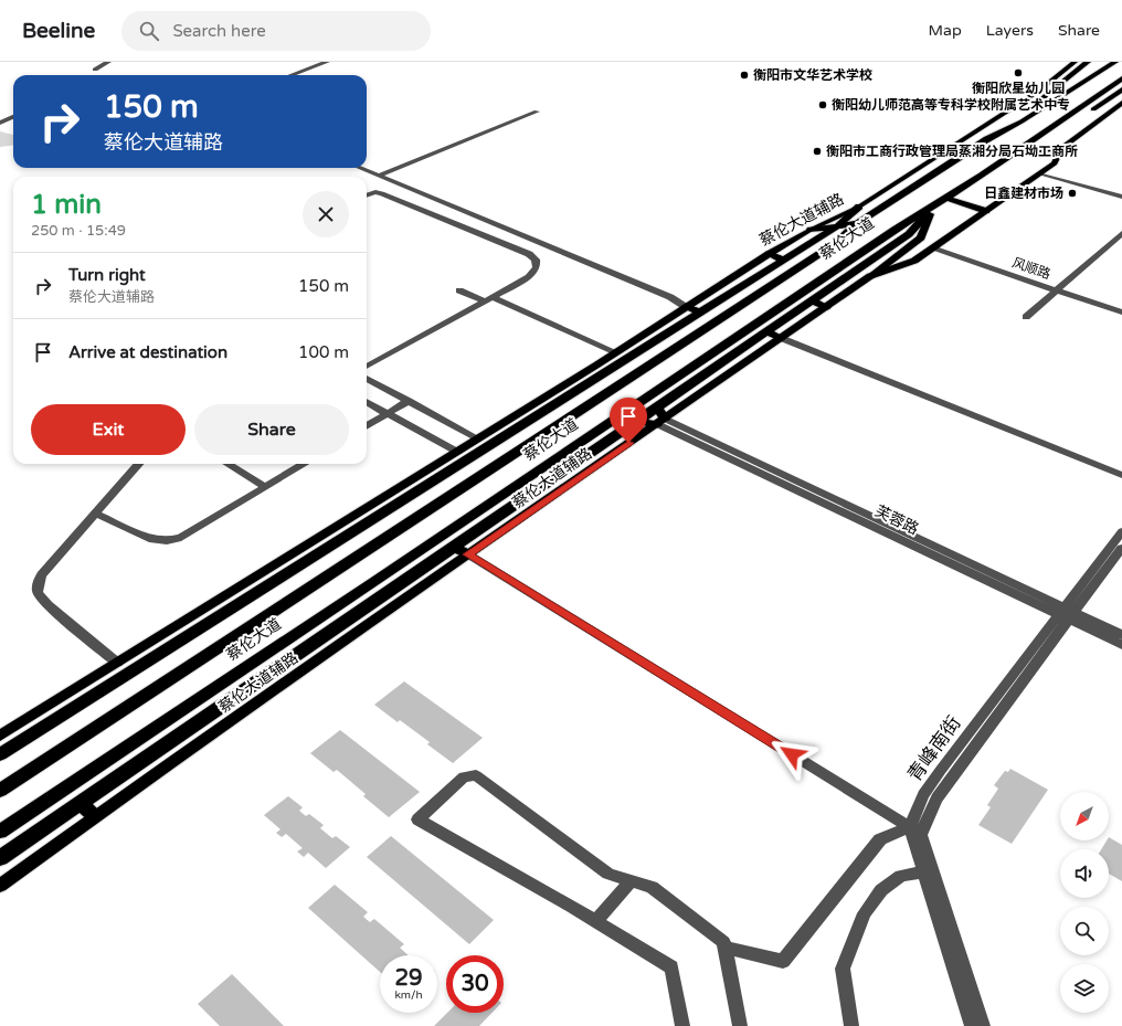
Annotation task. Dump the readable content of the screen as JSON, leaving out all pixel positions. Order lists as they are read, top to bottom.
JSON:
{
  "streets": {
    "highway": ["蔡伦大道"],
    "main road": ["蔡伦大道辅路"],
    "street": ["风顺路", "芙蓉路", "青峰南街"]
  },
  "crossings": [
    ["蔡伦大道辅路", "风顺路"],
    ["蔡伦大道辅路", "芙蓉路"],
    ["芙蓉路", "青峰南街"]
  ],
  "places": [
    "衡阳欣星幼儿园",
    "衡阳市文华艺术学校",
    "衡阳幼儿师范高等专科学校附属艺术中专",
    "衡阳市工商行政管理局蒸湘分局石坳工商所",
    "日鑫建材市场"
  ],
  "north": "bottom left",
  "page": {
    "header": "Beeline",
    "search": "Search here",
    "nav": ["Map", "Layers", "Share"],
    "turn": ["150 m", "蔡伦大道辅路"],
    "heading": ["1 min", "250 m · 15:49"],
    "list": [
      {
        "name": "Turn right",
        "note": "蔡伦大道辅路",
        "value": "150 m"
      },
      {
        "name": "Arrive at destination",
        "value": "100 m"
      }
    ],
    "buttons": ["Exit", "Share"],
    "speed": "29 km/h",
    "limit": "30"
  }
}
